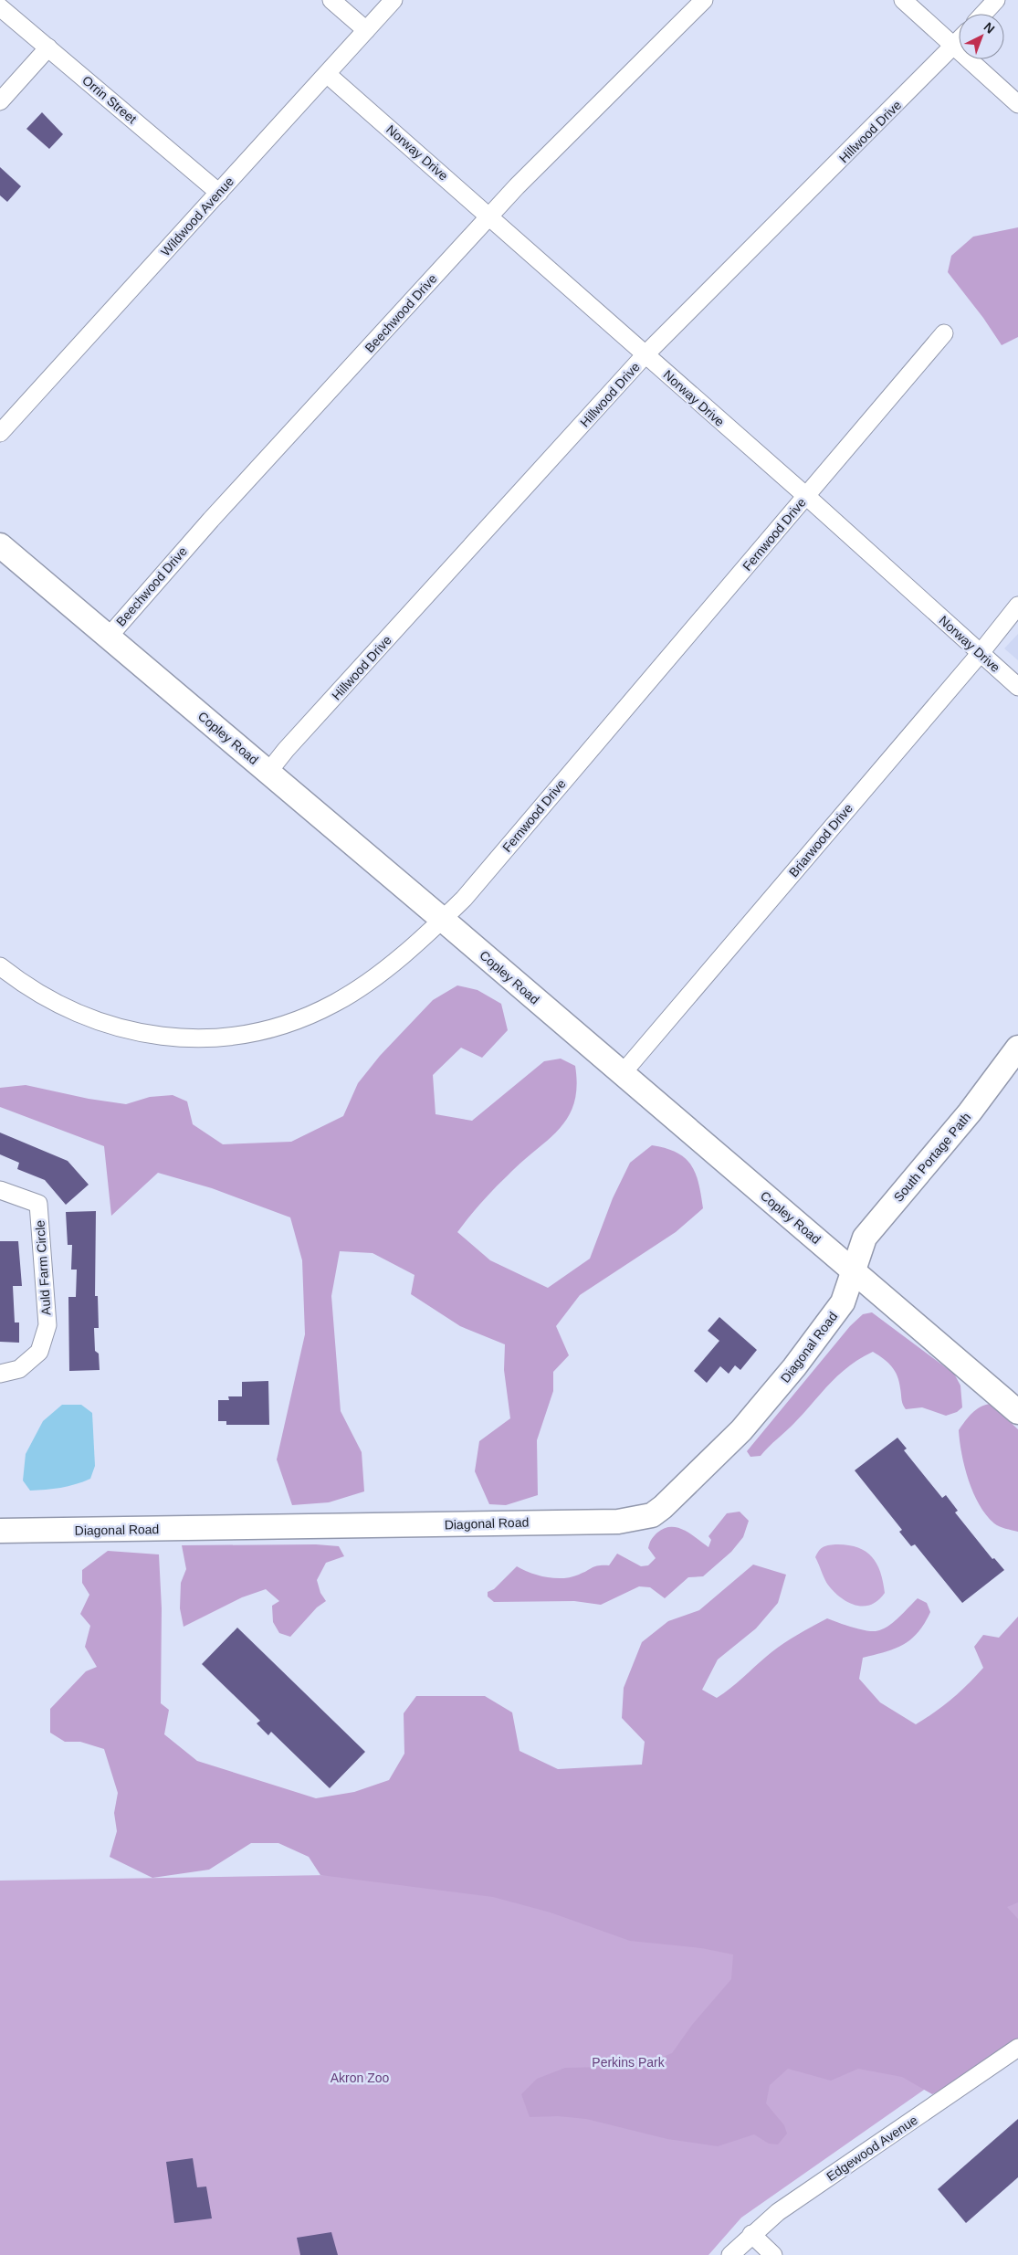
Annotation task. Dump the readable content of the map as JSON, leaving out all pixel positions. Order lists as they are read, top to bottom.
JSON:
{
  "streets": {
    "main road": ["Copley Road", "South Portage Path", "Diagonal Road"],
    "street": [
      "Orrin Street",
      "Hillwood Drive",
      "Norway Drive",
      "Wildwood Avenue",
      "Beechwood Drive",
      "Fernwood Drive",
      "Briarwood Drive",
      "Auld Farm Circle",
      "Edgewood Avenue"
    ]
  },
  "crossings": [
    ["Orrin Street", "Wildwood Avenue"],
    ["Hillwood Drive", "Norway Drive"],
    ["Hillwood Drive", "Copley Road"],
    ["Norway Drive", "Wildwood Avenue"],
    ["Norway Drive", "Beechwood Drive"],
    ["Norway Drive", "Fernwood Drive"],
    ["Norway Drive", "Briarwood Drive"],
    ["Beechwood Drive", "Copley Road"],
    ["Fernwood Drive", "Copley Road"],
    ["Copley Road", "Briarwood Drive"],
    ["Copley Road", "South Portage Path"],
    ["Copley Road", "Diagonal Road"],
    ["South Portage Path", "Diagonal Road"]
  ],
  "parks": ["Perkins Park", "Akron Zoo"],
  "north": "top right"
}
